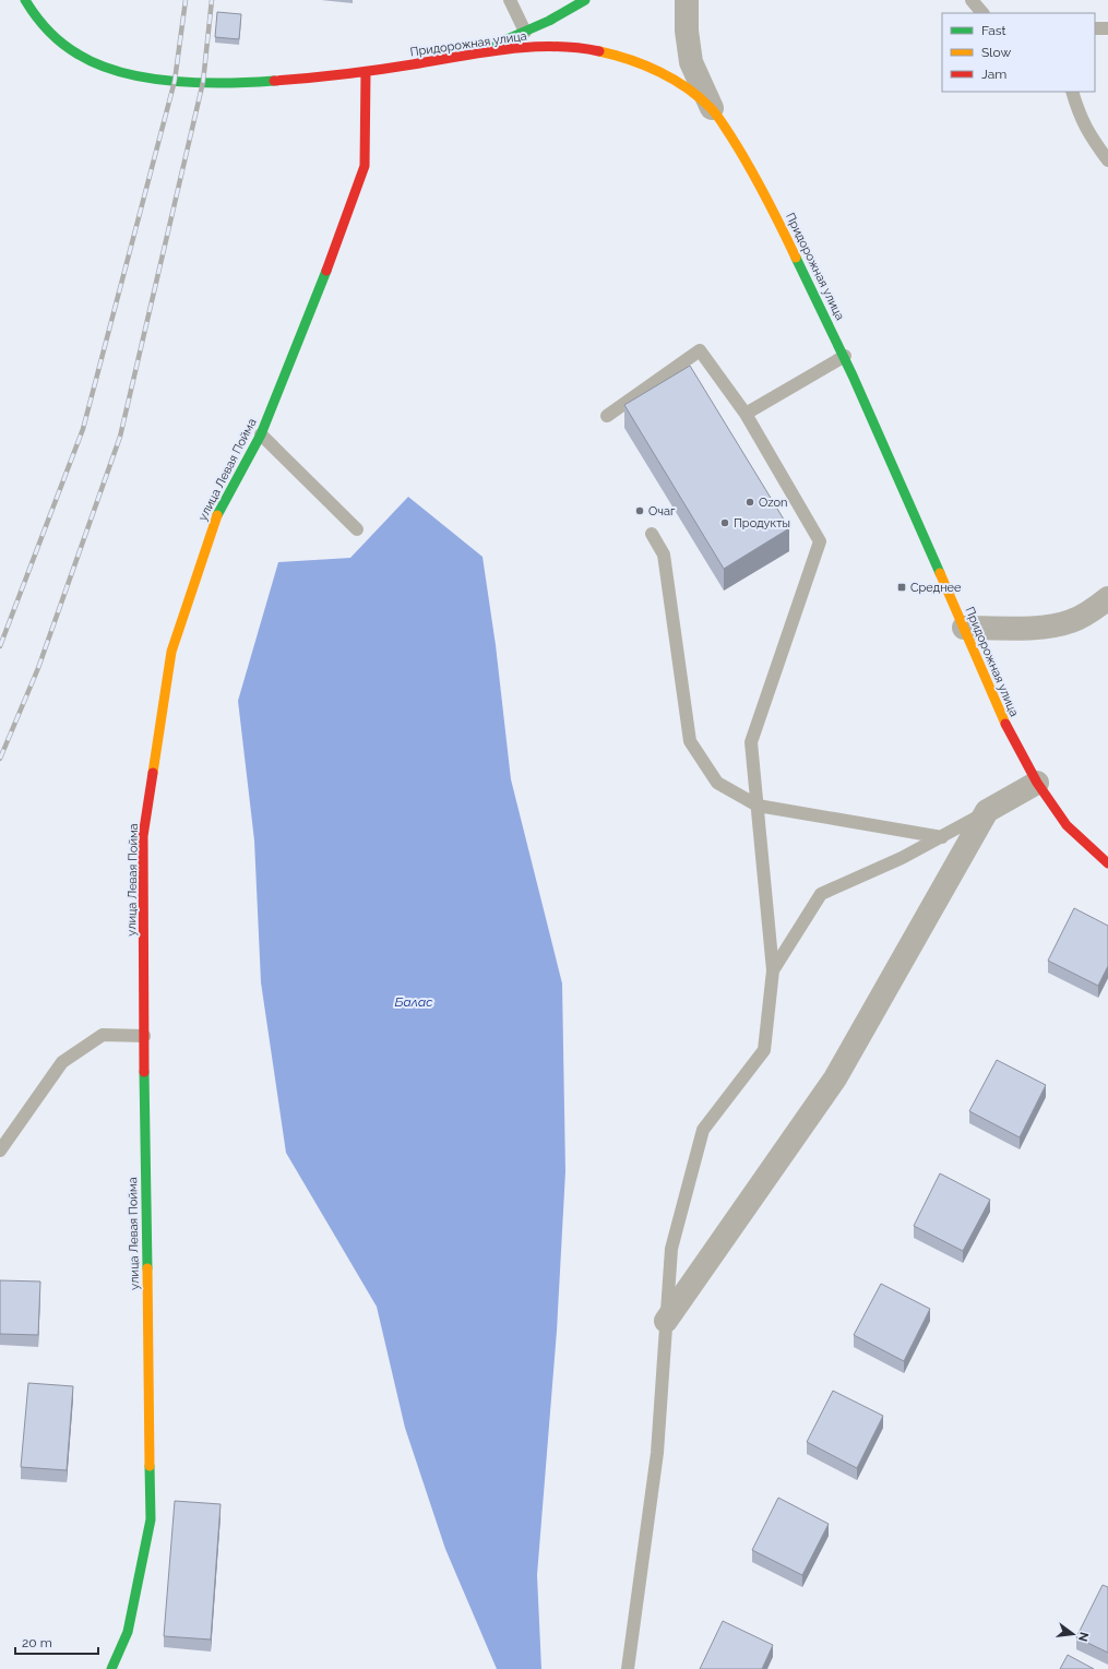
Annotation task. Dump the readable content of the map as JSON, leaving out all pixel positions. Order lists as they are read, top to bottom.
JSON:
{
  "streets": {
    "street": ["Придорожная улица", "улица Левая Пойма"]
  },
  "crossings": [
    ["Придорожная улица", "улица Левая Пойма"]
  ],
  "water": ["Балас"],
  "places": {
    "other": ["Ozon", "Очаг", "Продукты"],
    "transit": ["Среднее"]
  },
  "legend": ["Fast", "Slow", "Jam"],
  "scale_bar": "20 m",
  "north": "right"
}
